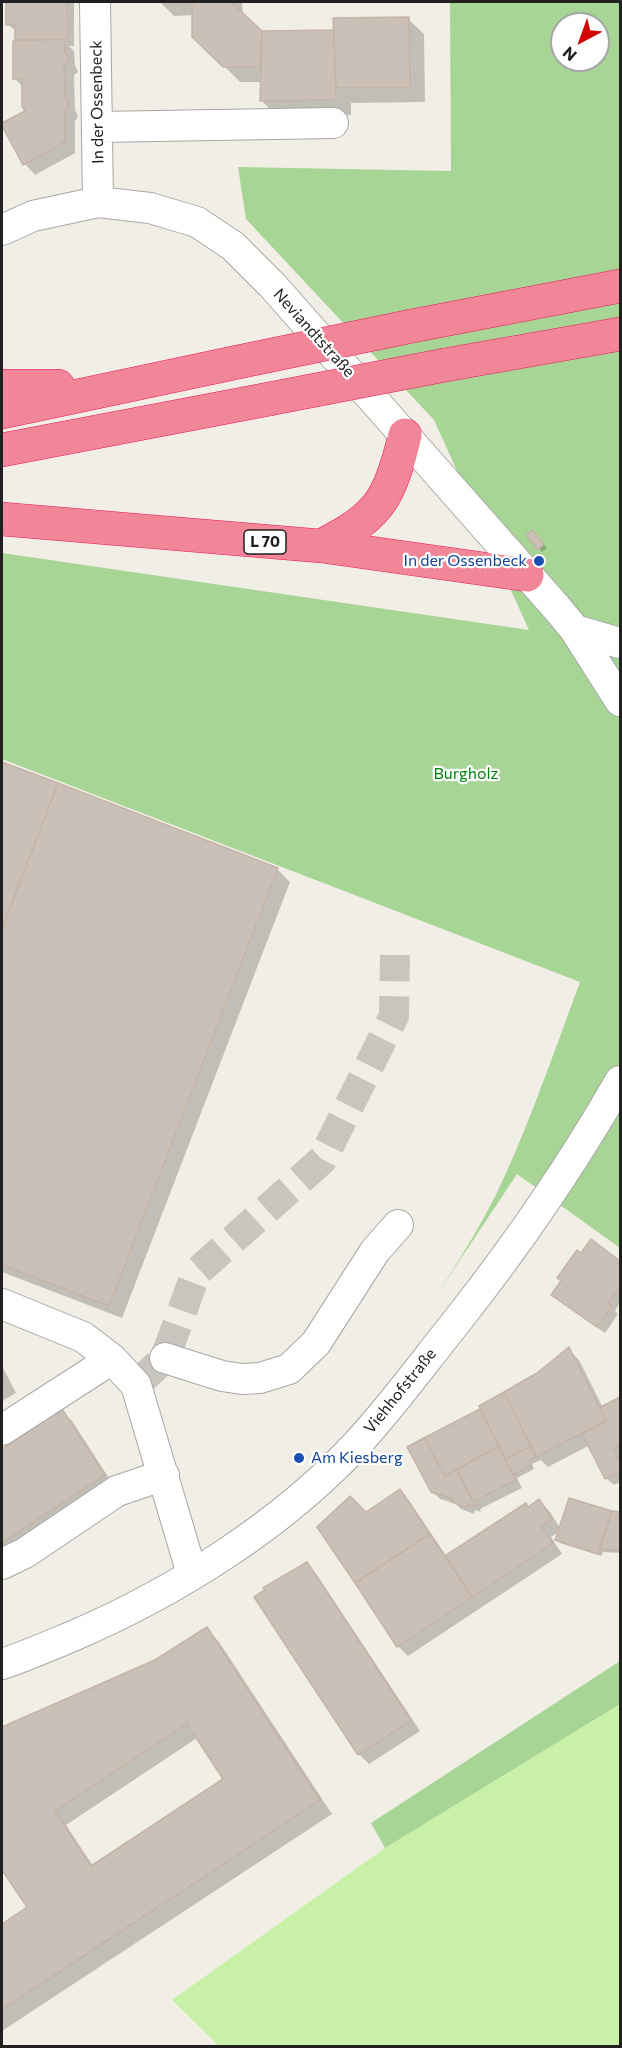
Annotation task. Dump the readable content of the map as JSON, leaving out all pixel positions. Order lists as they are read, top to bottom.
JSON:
{
  "streets": {
    "highway": ["L 70"],
    "street": ["In der Ossenbeck", "Neviandtstraße", "Viehhofstraße"]
  },
  "crossings": [
    ["In der Ossenbeck", "Neviandtstraße"],
    ["Neviandtstraße", "L 70"]
  ],
  "parks": ["Burgholz"],
  "places": ["In der Ossenbeck", "Am Kiesberg"],
  "north": "bottom left"
}
